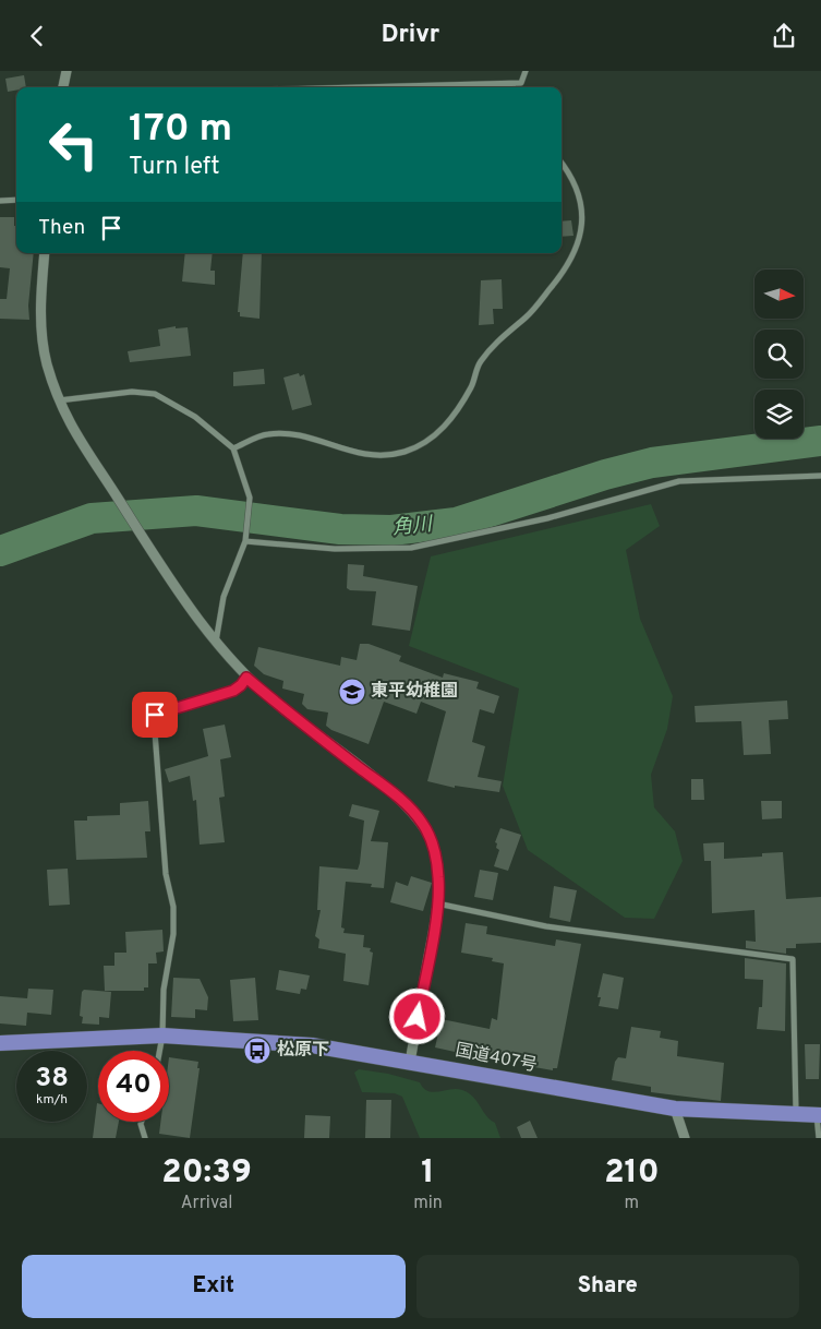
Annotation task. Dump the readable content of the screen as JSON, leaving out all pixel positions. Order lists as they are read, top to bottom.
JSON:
{
  "streets": {
    "highway": ["国道407号"]
  },
  "water": ["角川"],
  "places": {
    "school or university": ["東平幼稚園"],
    "bus stop": ["松原下"]
  },
  "north": "right",
  "page": {
    "header": "Drivr",
    "turn": ["170 m", "Turn left"],
    "then": "Then",
    "speed": "38 km/h",
    "limit": "40",
    "eta": [
      "20:39",
      "Arrival",
      "1",
      "min",
      "210",
      "m"
    ],
    "buttons": ["Exit", "Share"]
  }
}
